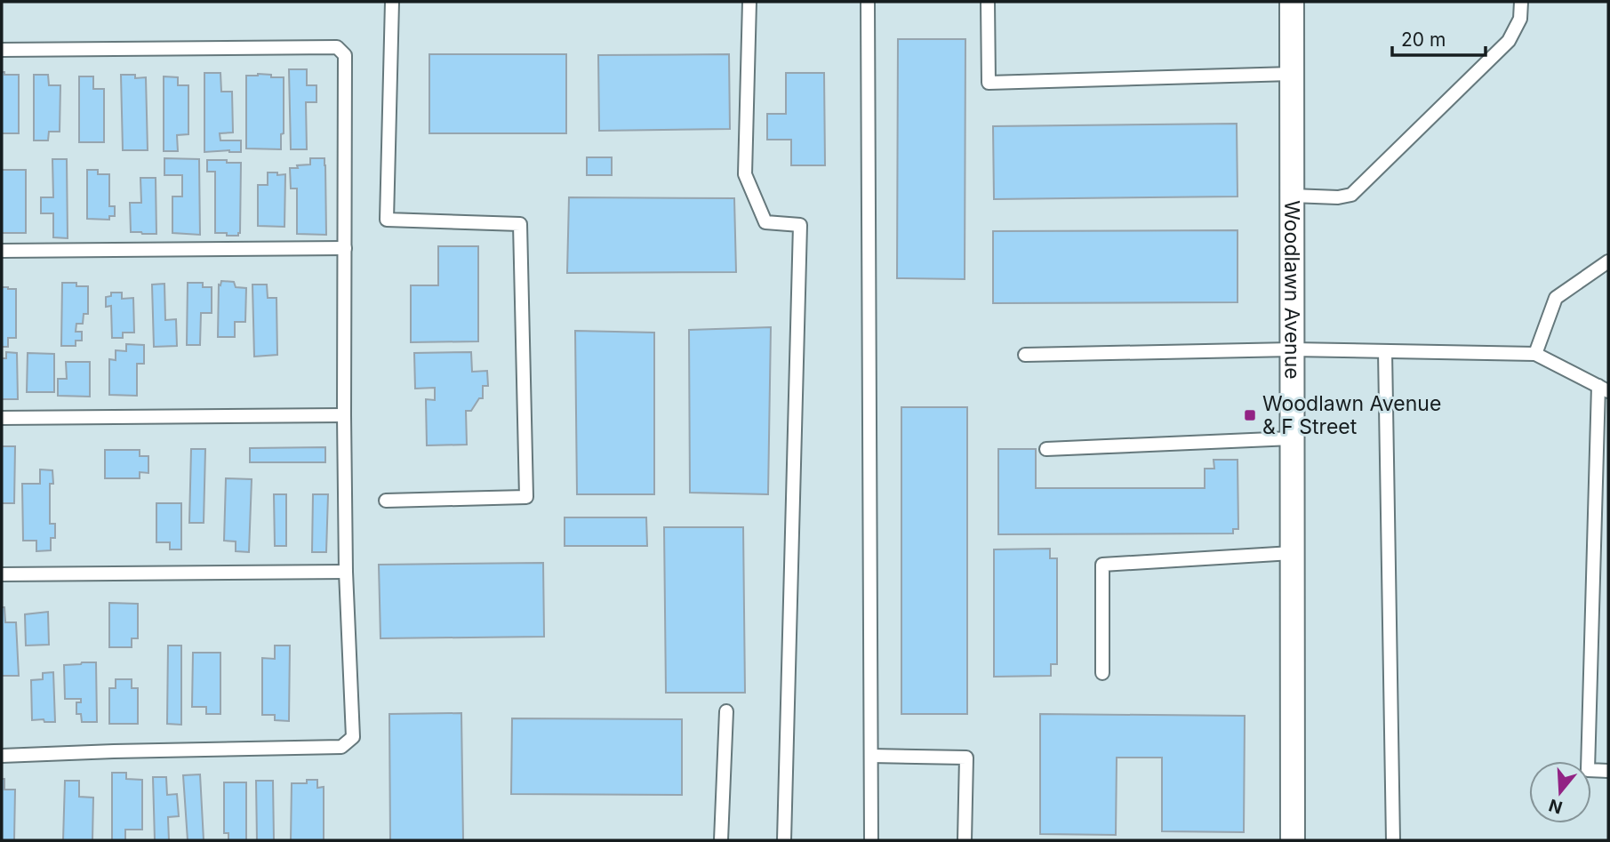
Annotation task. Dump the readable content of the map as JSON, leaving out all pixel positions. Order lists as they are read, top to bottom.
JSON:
{
  "streets": {
    "street": ["Woodlawn Avenue"]
  },
  "places": {
    "transit": ["Woodlawn Avenue & F Street"]
  },
  "scale_bar": "20 m",
  "north": "bottom"
}
